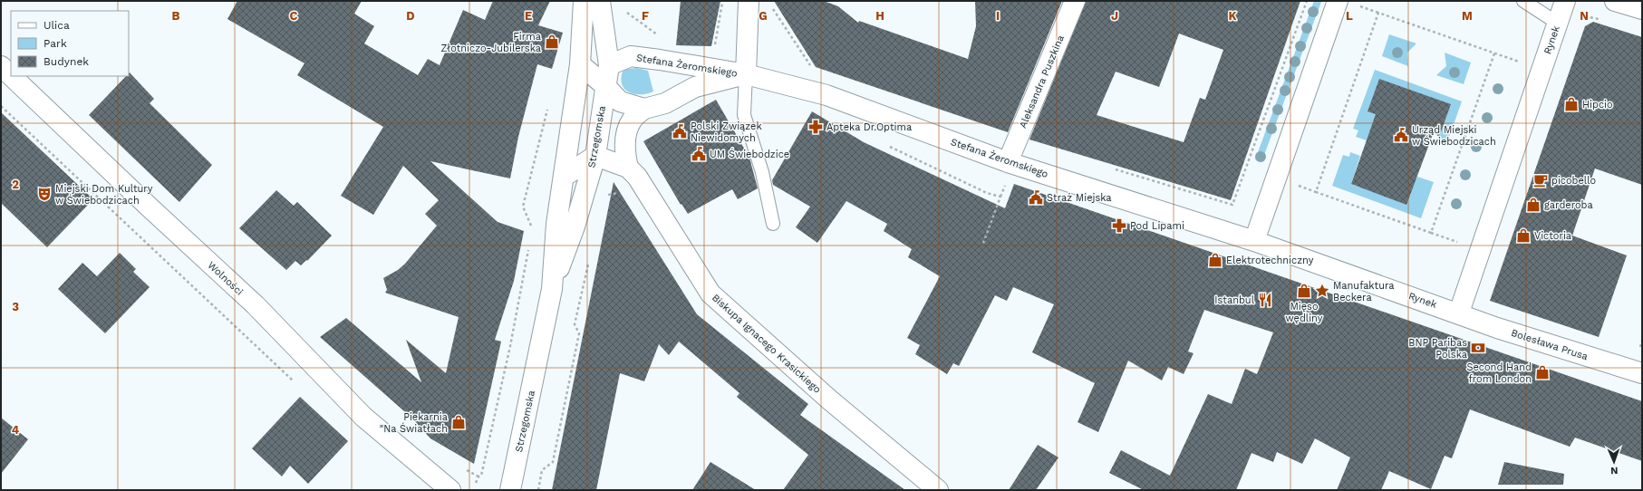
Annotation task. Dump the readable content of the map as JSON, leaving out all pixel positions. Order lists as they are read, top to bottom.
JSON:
{
  "streets": {
    "street": [
      "Rynek",
      "Stefana Żeromskiego",
      "Aleksandra Puszkina",
      "Strzegomska",
      "Wolności",
      "Biskupa Ignacego Krasickiego",
      "Bolesława Prusa"
    ]
  },
  "crossings": [
    ["Rynek", "Stefana Żeromskiego"],
    ["Rynek", "Bolesława Prusa"],
    ["Stefana Żeromskiego", "Aleksandra Puszkina"],
    ["Stefana Żeromskiego", "Strzegomska"],
    ["Stefana Żeromskiego", "Biskupa Ignacego Krasickiego"],
    ["Strzegomska", "Biskupa Ignacego Krasickiego"]
  ],
  "places": {
    "shop": [
      "Firma Złotniczo-Jubilerska",
      "Hipcio",
      "garderoba",
      "Victoria",
      "Elektrotechniczny",
      "Mięso wędliny",
      "Second Hand from London",
      "Piekarnia \"Na Światłach"
    ],
    "pharmacy": ["Apteka Dr.Optima", "Pod Lipami"],
    "public building": [
      "Polski Związek Niewidomych",
      "Urząd Miejski w Świebodzicach",
      "UM Świebodzice",
      "Straż Miejska"
    ],
    "cafe": ["picobello"],
    "theatre": ["Miejski Dom Kultury w Świebodzicach"],
    "place": ["Manufaktura Beckera"],
    "restaurant": ["Istanbul"],
    "bank": ["BNP Paribas Polska"]
  },
  "legend": ["Ulica", "Park", "Budynek"],
  "north": "bottom",
  "grid": {
    "columns": [
      "B",
      "C",
      "D",
      "E",
      "F",
      "G",
      "H",
      "I",
      "J",
      "K",
      "L",
      "M",
      "N"
    ],
    "rows": ["2", "3", "4"]
  }
}
